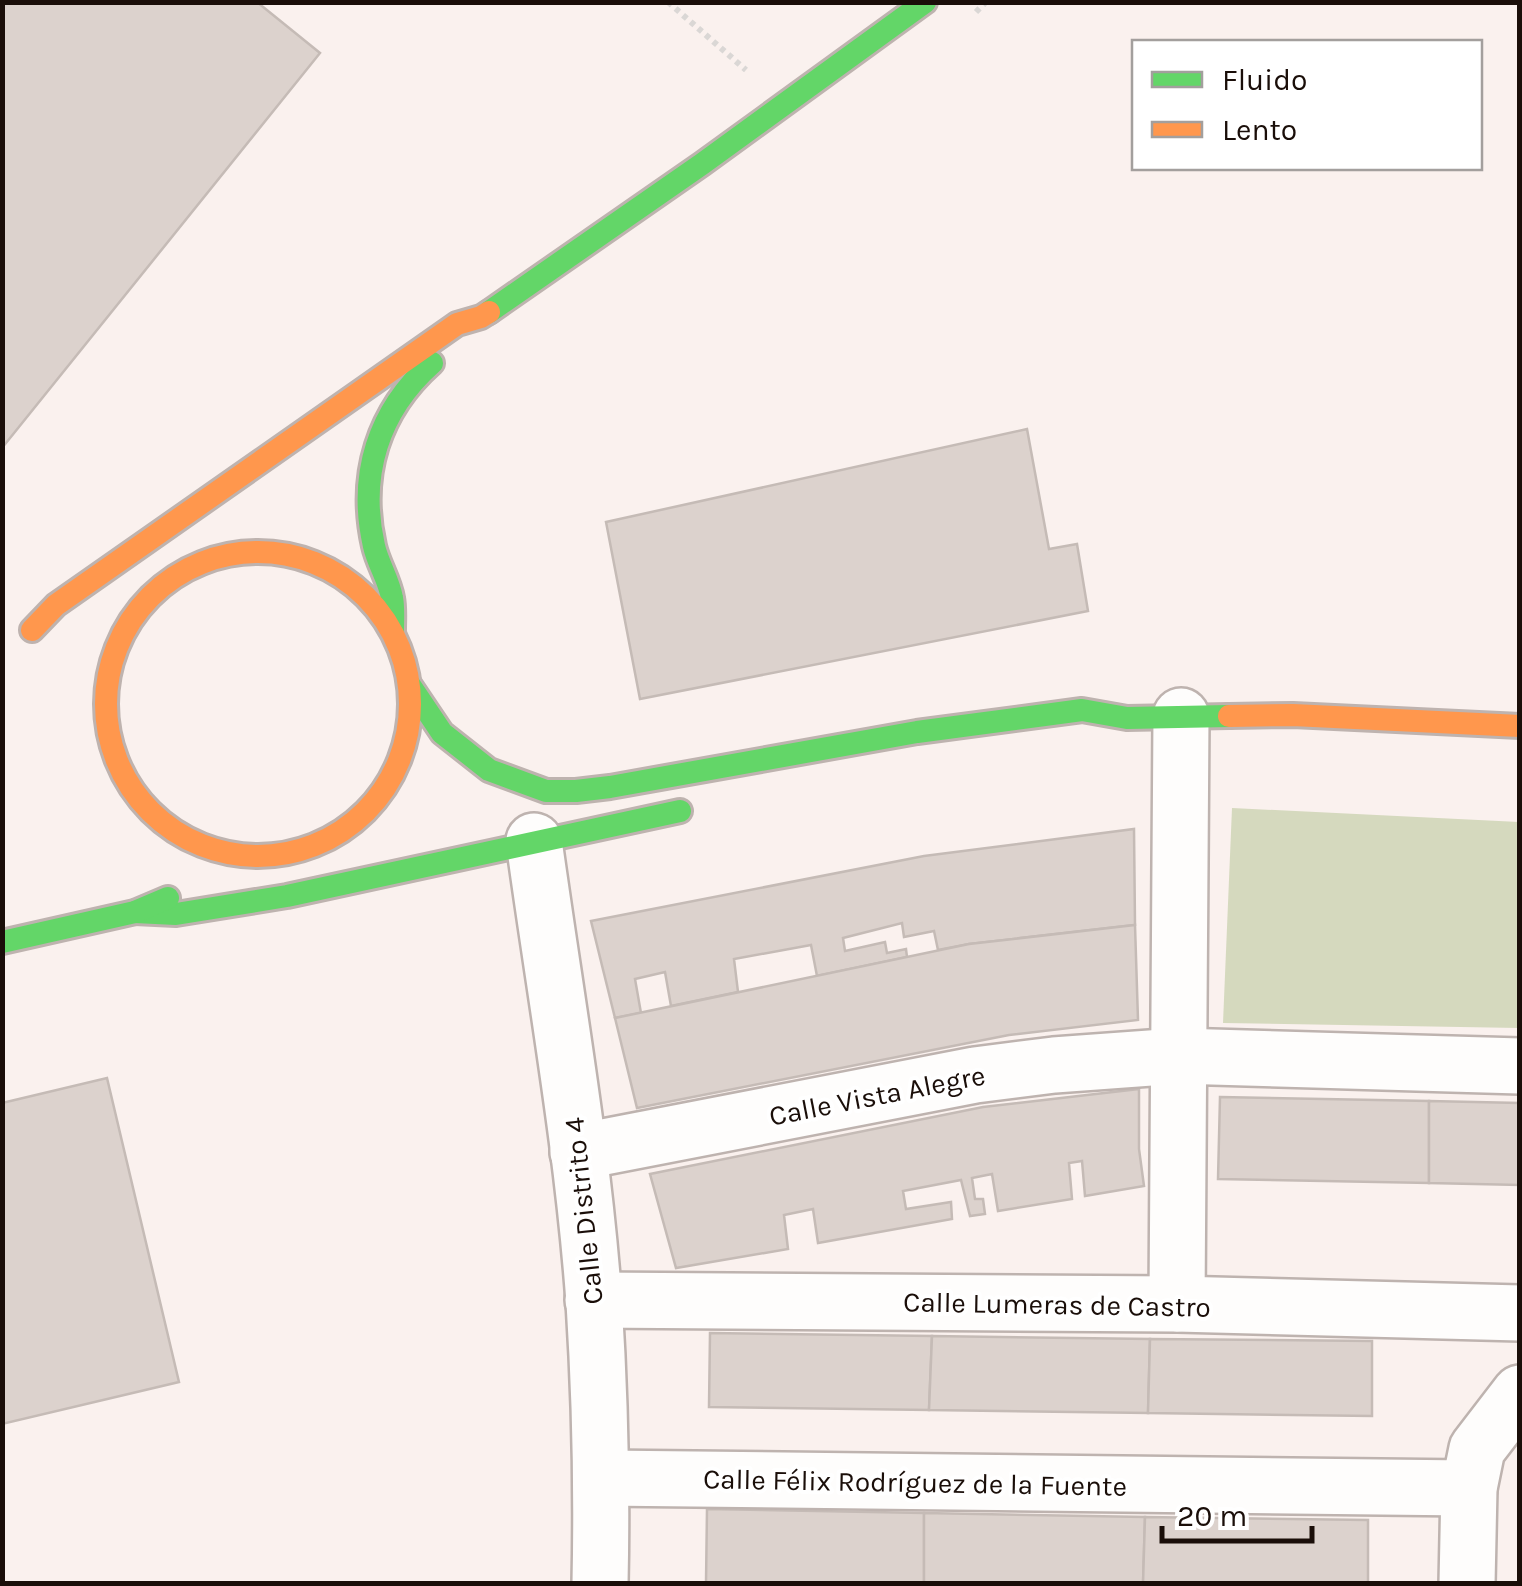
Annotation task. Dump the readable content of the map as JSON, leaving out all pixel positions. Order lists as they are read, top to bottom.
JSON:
{
  "streets": {
    "street": [
      "Calle Vista Alegre",
      "Calle Distrito 4",
      "Calle Lumeras de Castro",
      "Calle Félix Rodríguez de la Fuente"
    ]
  },
  "crossings": [
    ["Calle Vista Alegre", "Calle Distrito 4"],
    ["Calle Distrito 4", "Calle Lumeras de Castro"],
    ["Calle Distrito 4", "Calle Félix Rodríguez de la Fuente"]
  ],
  "legend": ["Fluido", "Lento"],
  "scale_bar": "20 m"
}
